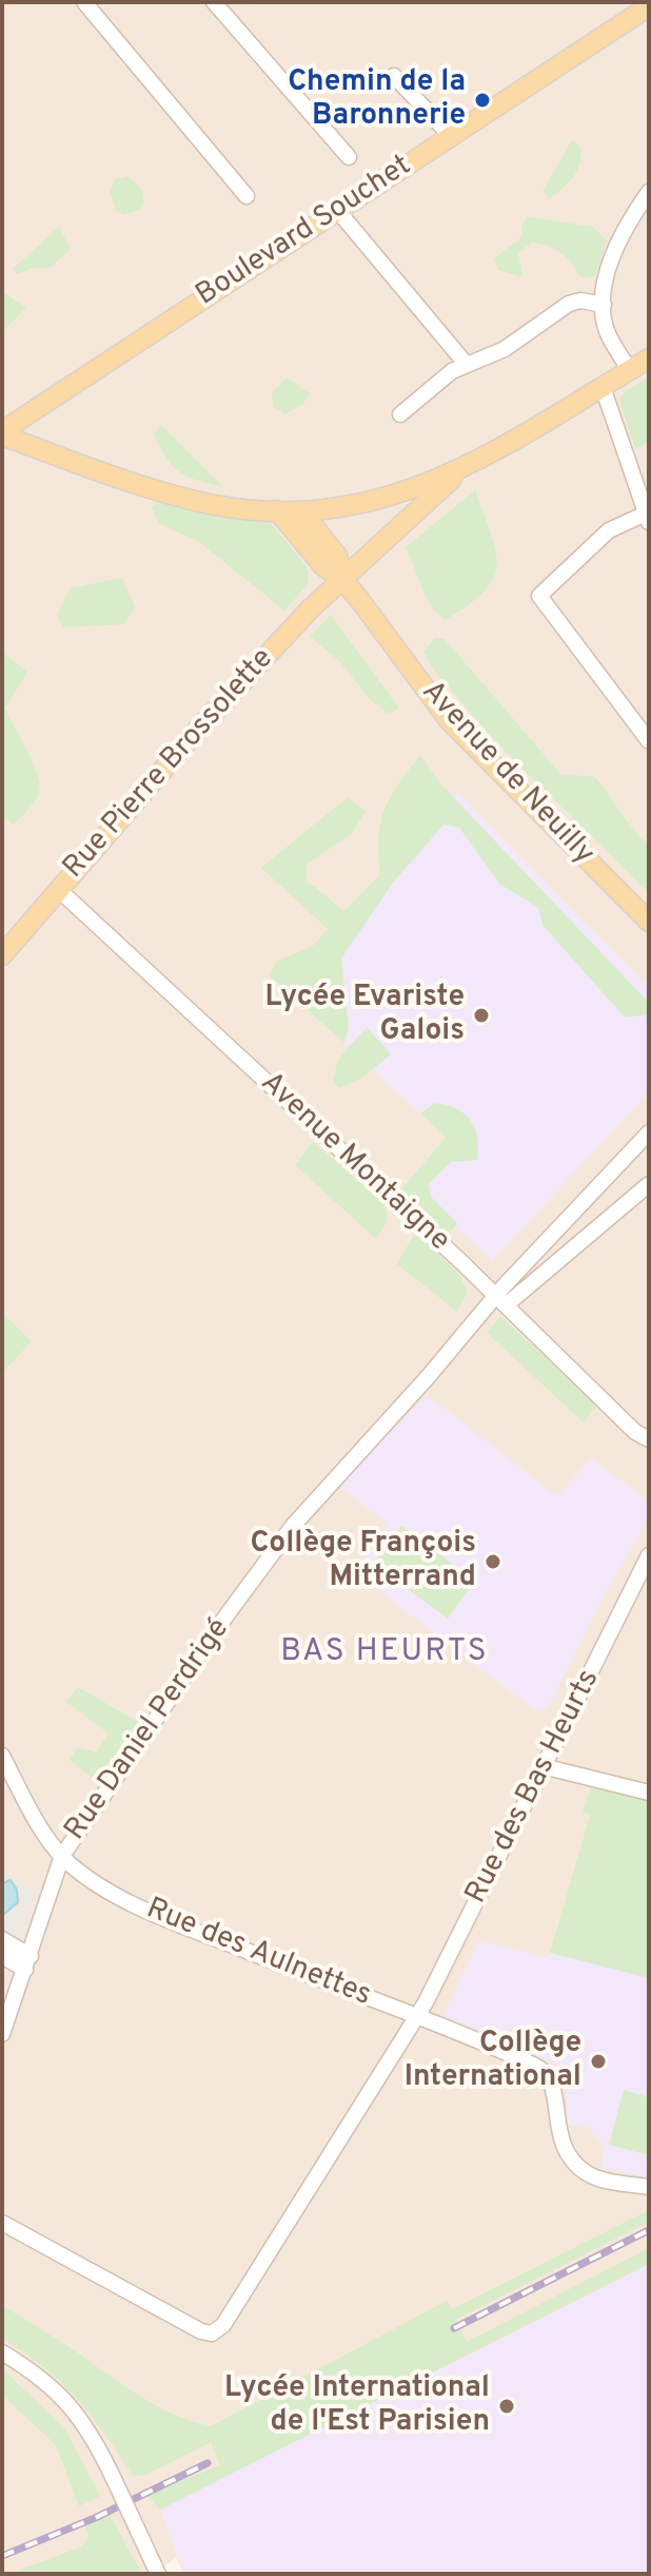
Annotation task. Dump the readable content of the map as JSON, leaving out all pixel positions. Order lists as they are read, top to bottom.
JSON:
{
  "streets": {
    "main road": ["Boulevard Souchet", "Rue Pierre Brossolette", "Avenue de Neuilly"],
    "street": [
      "Avenue Montaigne",
      "Rue Daniel Perdrigé",
      "Rue des Bas Heurts",
      "Rue des Aulnettes"
    ]
  },
  "crossings": [
    ["Rue Pierre Brossolette", "Avenue de Neuilly"],
    ["Rue Pierre Brossolette", "Avenue Montaigne"],
    ["Avenue Montaigne", "Rue Daniel Perdrigé"],
    ["Rue Daniel Perdrigé", "Rue des Aulnettes"],
    ["Rue des Bas Heurts", "Rue des Aulnettes"]
  ],
  "districts": ["BAS HEURTS"],
  "places": [
    "Chemin de la Baronnerie",
    "Lycée Evariste Galois",
    "Collège François Mitterrand",
    "Collège International",
    "Lycée International de l'Est Parisien"
  ]
}
